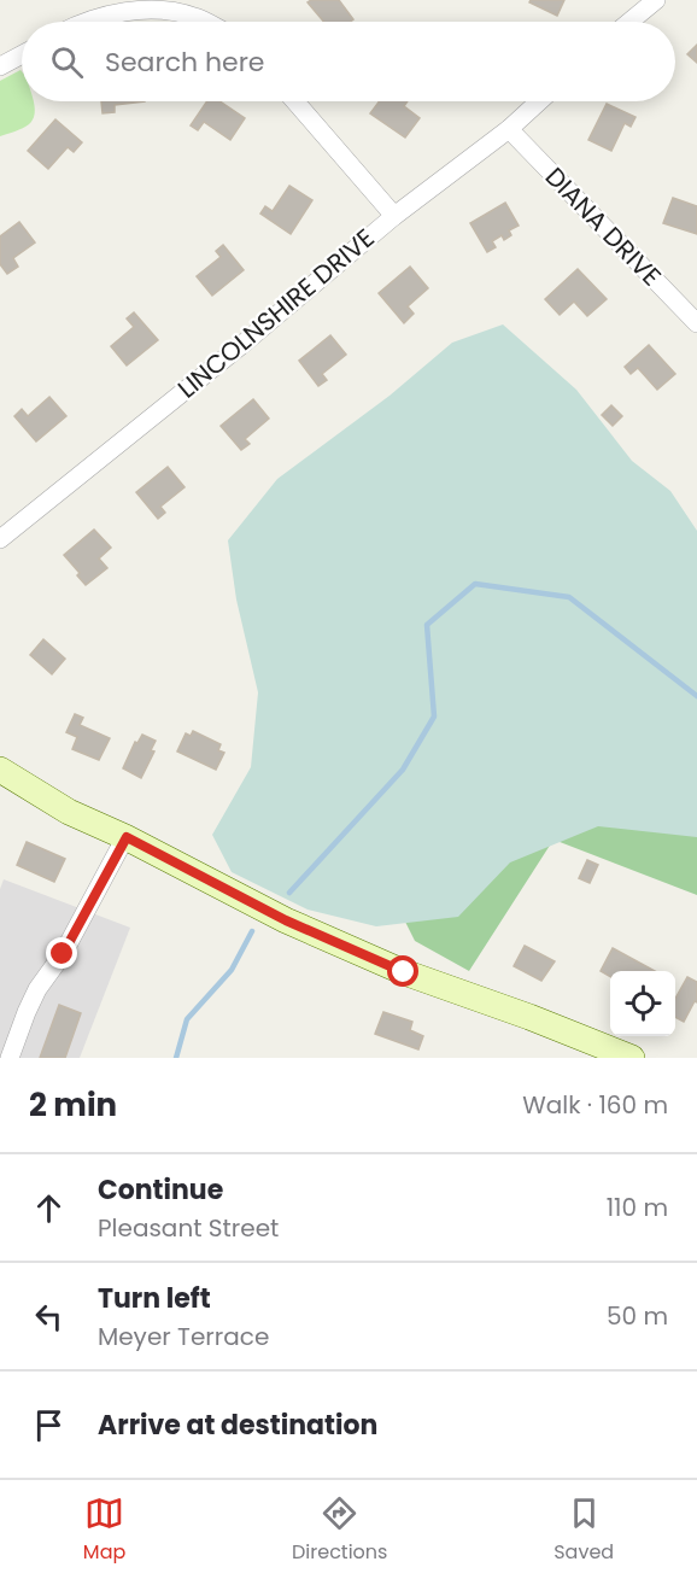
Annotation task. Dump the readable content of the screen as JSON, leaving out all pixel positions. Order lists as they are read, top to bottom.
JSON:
{
  "streets": {
    "street": ["DIANA DRIVE", "LINCOLNSHIRE DRIVE"]
  },
  "crossings": [
    ["DIANA DRIVE", "LINCOLNSHIRE DRIVE"]
  ],
  "page": {
    "search": "Search here",
    "heading": ["2 min", "Walk · 160 m"],
    "list": [
      ["Continue", "Pleasant Street", "110 m"],
      ["Turn left", "Meyer Terrace", "50 m"],
      "Arrive at destination"
    ],
    "nav": ["Map", "Directions", "Saved"]
  }
}
